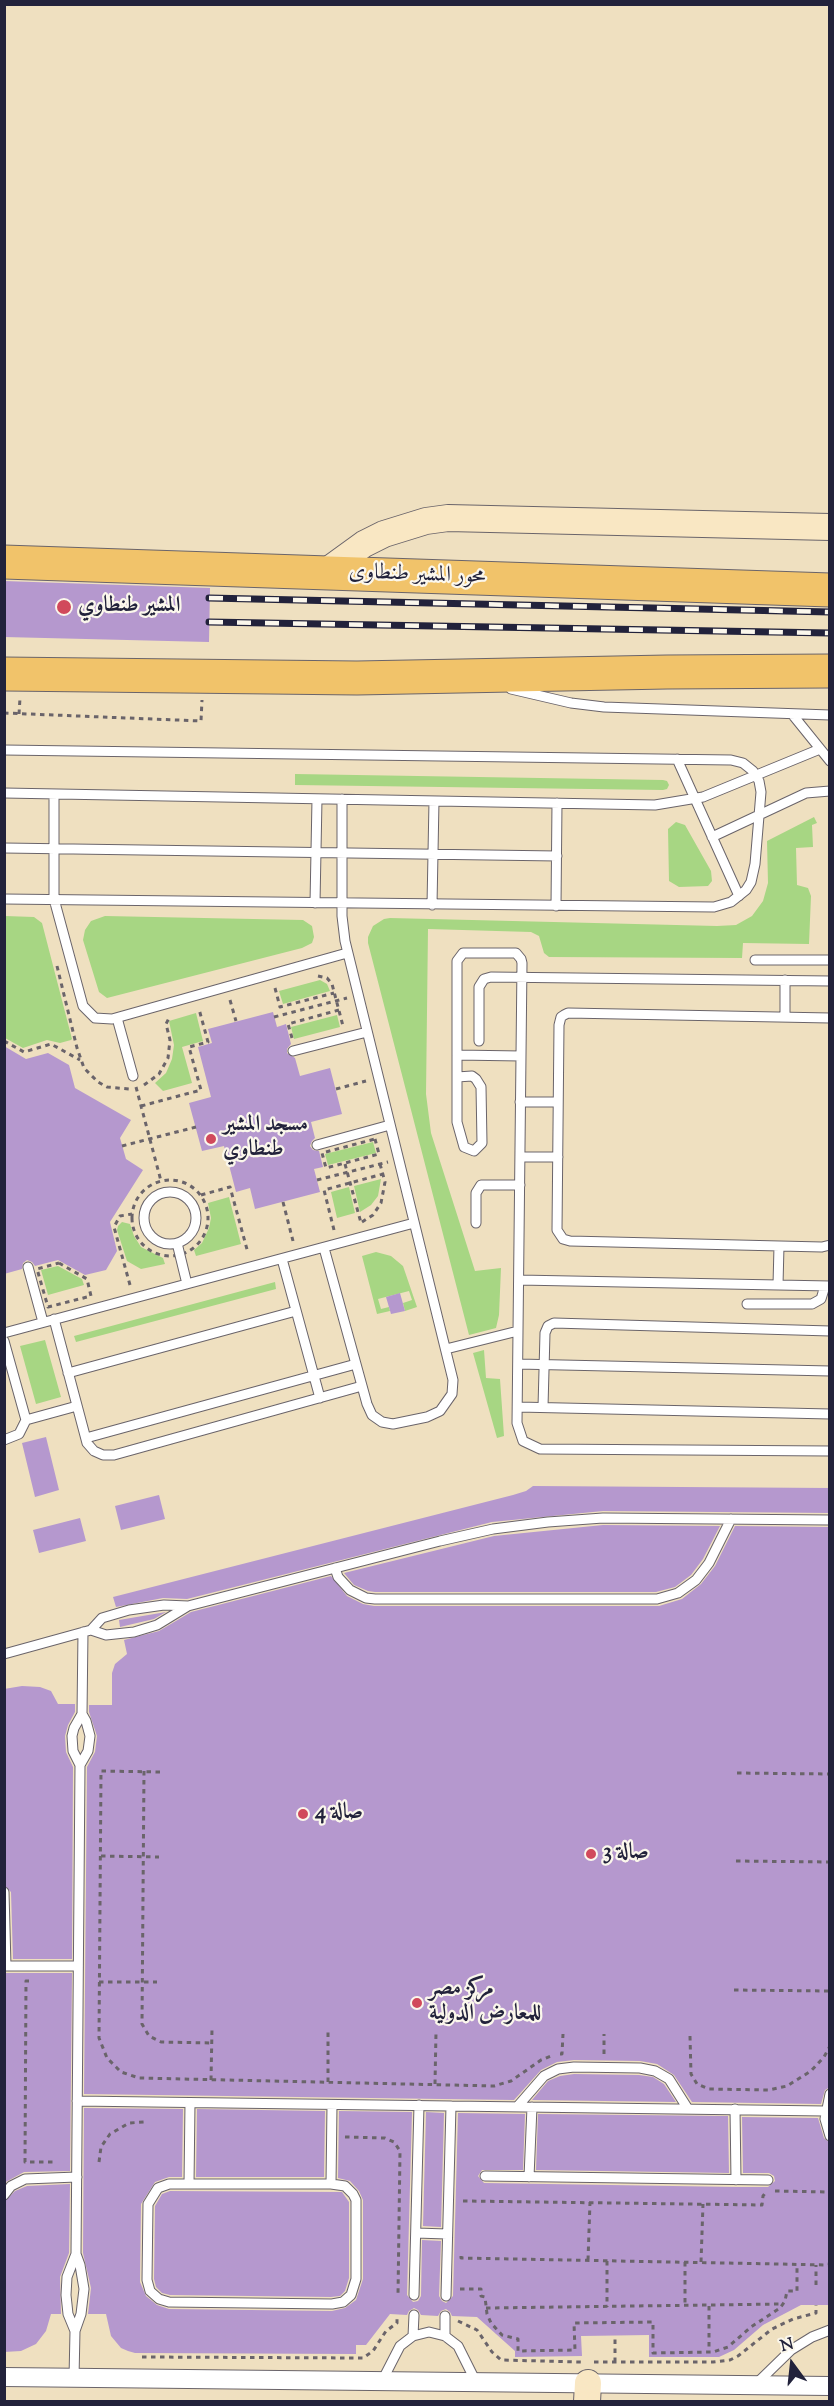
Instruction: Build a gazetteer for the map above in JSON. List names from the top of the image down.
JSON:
{
  "streets": {
    "highway": ["محور المشير طنطاوى"]
  },
  "places": [
    "المشير طنطاوي",
    "مسجد المشير طنطاوي",
    "صالة 4",
    "صالة 3",
    "مركز مصر للمعارض الدولية"
  ],
  "north": "top"
}
